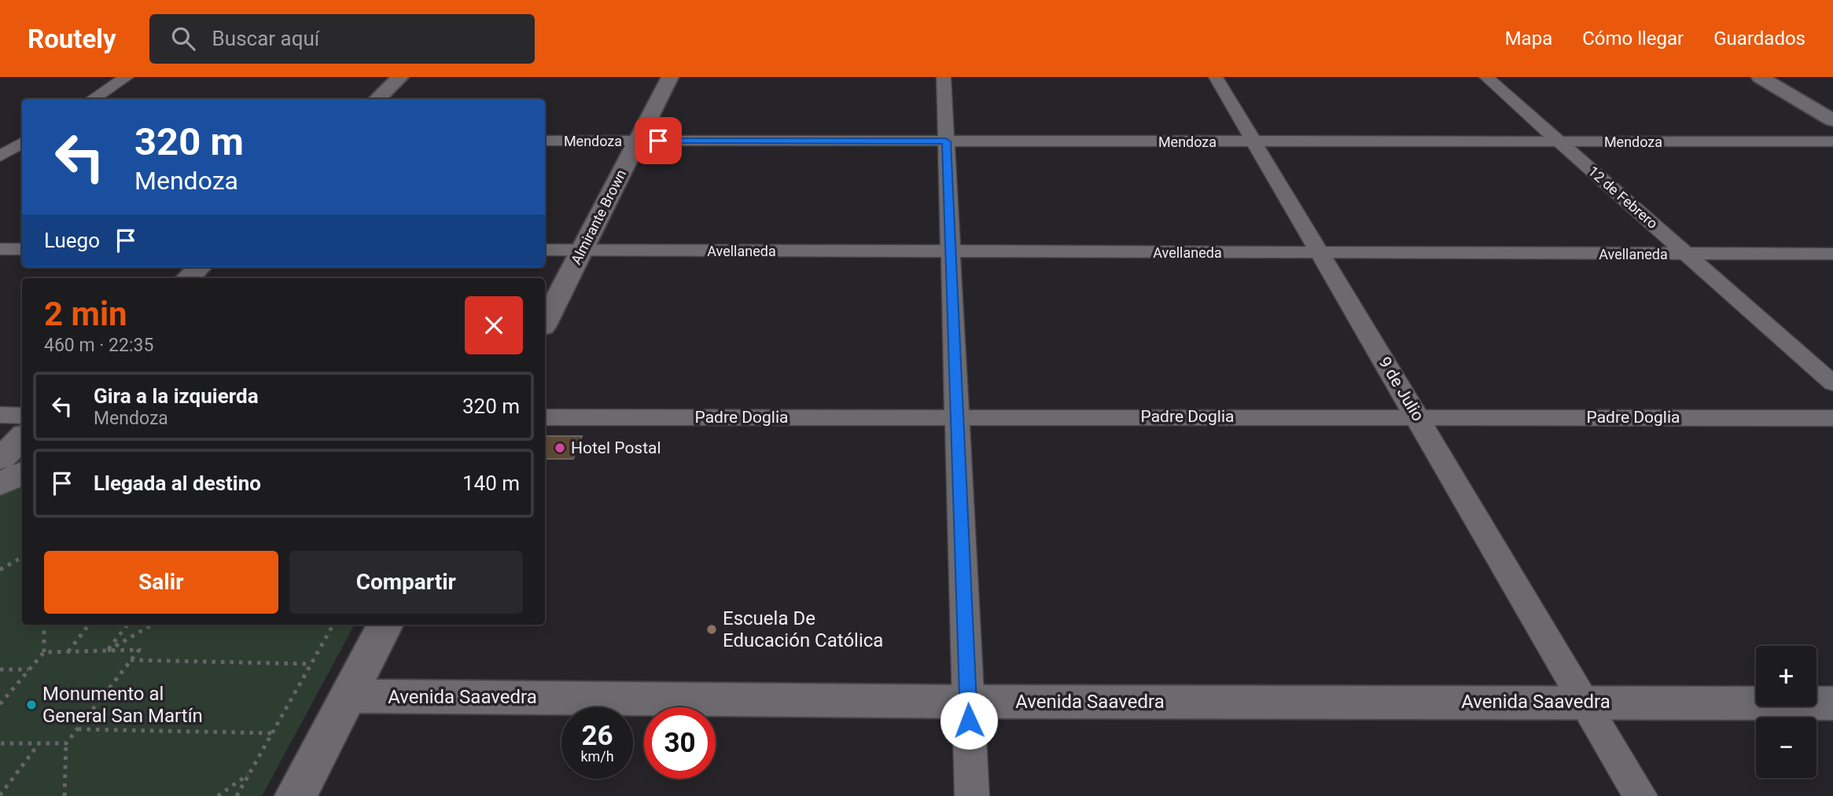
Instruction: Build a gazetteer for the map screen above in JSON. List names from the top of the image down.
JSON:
{
  "streets": {
    "street": [
      "Mendoza",
      "12 de Febrero",
      "Almirante Brown",
      "Avellaneda",
      "9 de Julio",
      "Padre Doglia",
      "Avenida Saavedra"
    ]
  },
  "crossings": [
    ["Mendoza", "12 de Febrero"],
    ["Mendoza", "Almirante Brown"],
    ["Mendoza", "9 de Julio"],
    ["12 de Febrero", "Avellaneda"],
    ["Almirante Brown", "Avellaneda"],
    ["Avellaneda", "9 de Julio"],
    ["9 de Julio", "Padre Doglia"],
    ["9 de Julio", "Avenida Saavedra"]
  ],
  "places": ["Hotel Postal", "Escuela De Educación Católica", "Monumento al General San Martín"],
  "page": {
    "header": "Routely",
    "search": "Buscar aquí",
    "nav": ["Mapa", "Cómo llegar", "Guardados"],
    "turn": ["320 m", "Mendoza"],
    "then": "Luego",
    "heading": ["2 min", "460 m · 22:35"],
    "list": [
      {
        "name": "Gira a la izquierda",
        "note": "Mendoza",
        "value": "320 m"
      },
      {
        "name": "Llegada al destino",
        "value": "140 m"
      }
    ],
    "buttons": ["Salir", "Compartir"],
    "map_buttons": ["+", "−"],
    "speed": "26 km/h",
    "limit": "30"
  }
}
